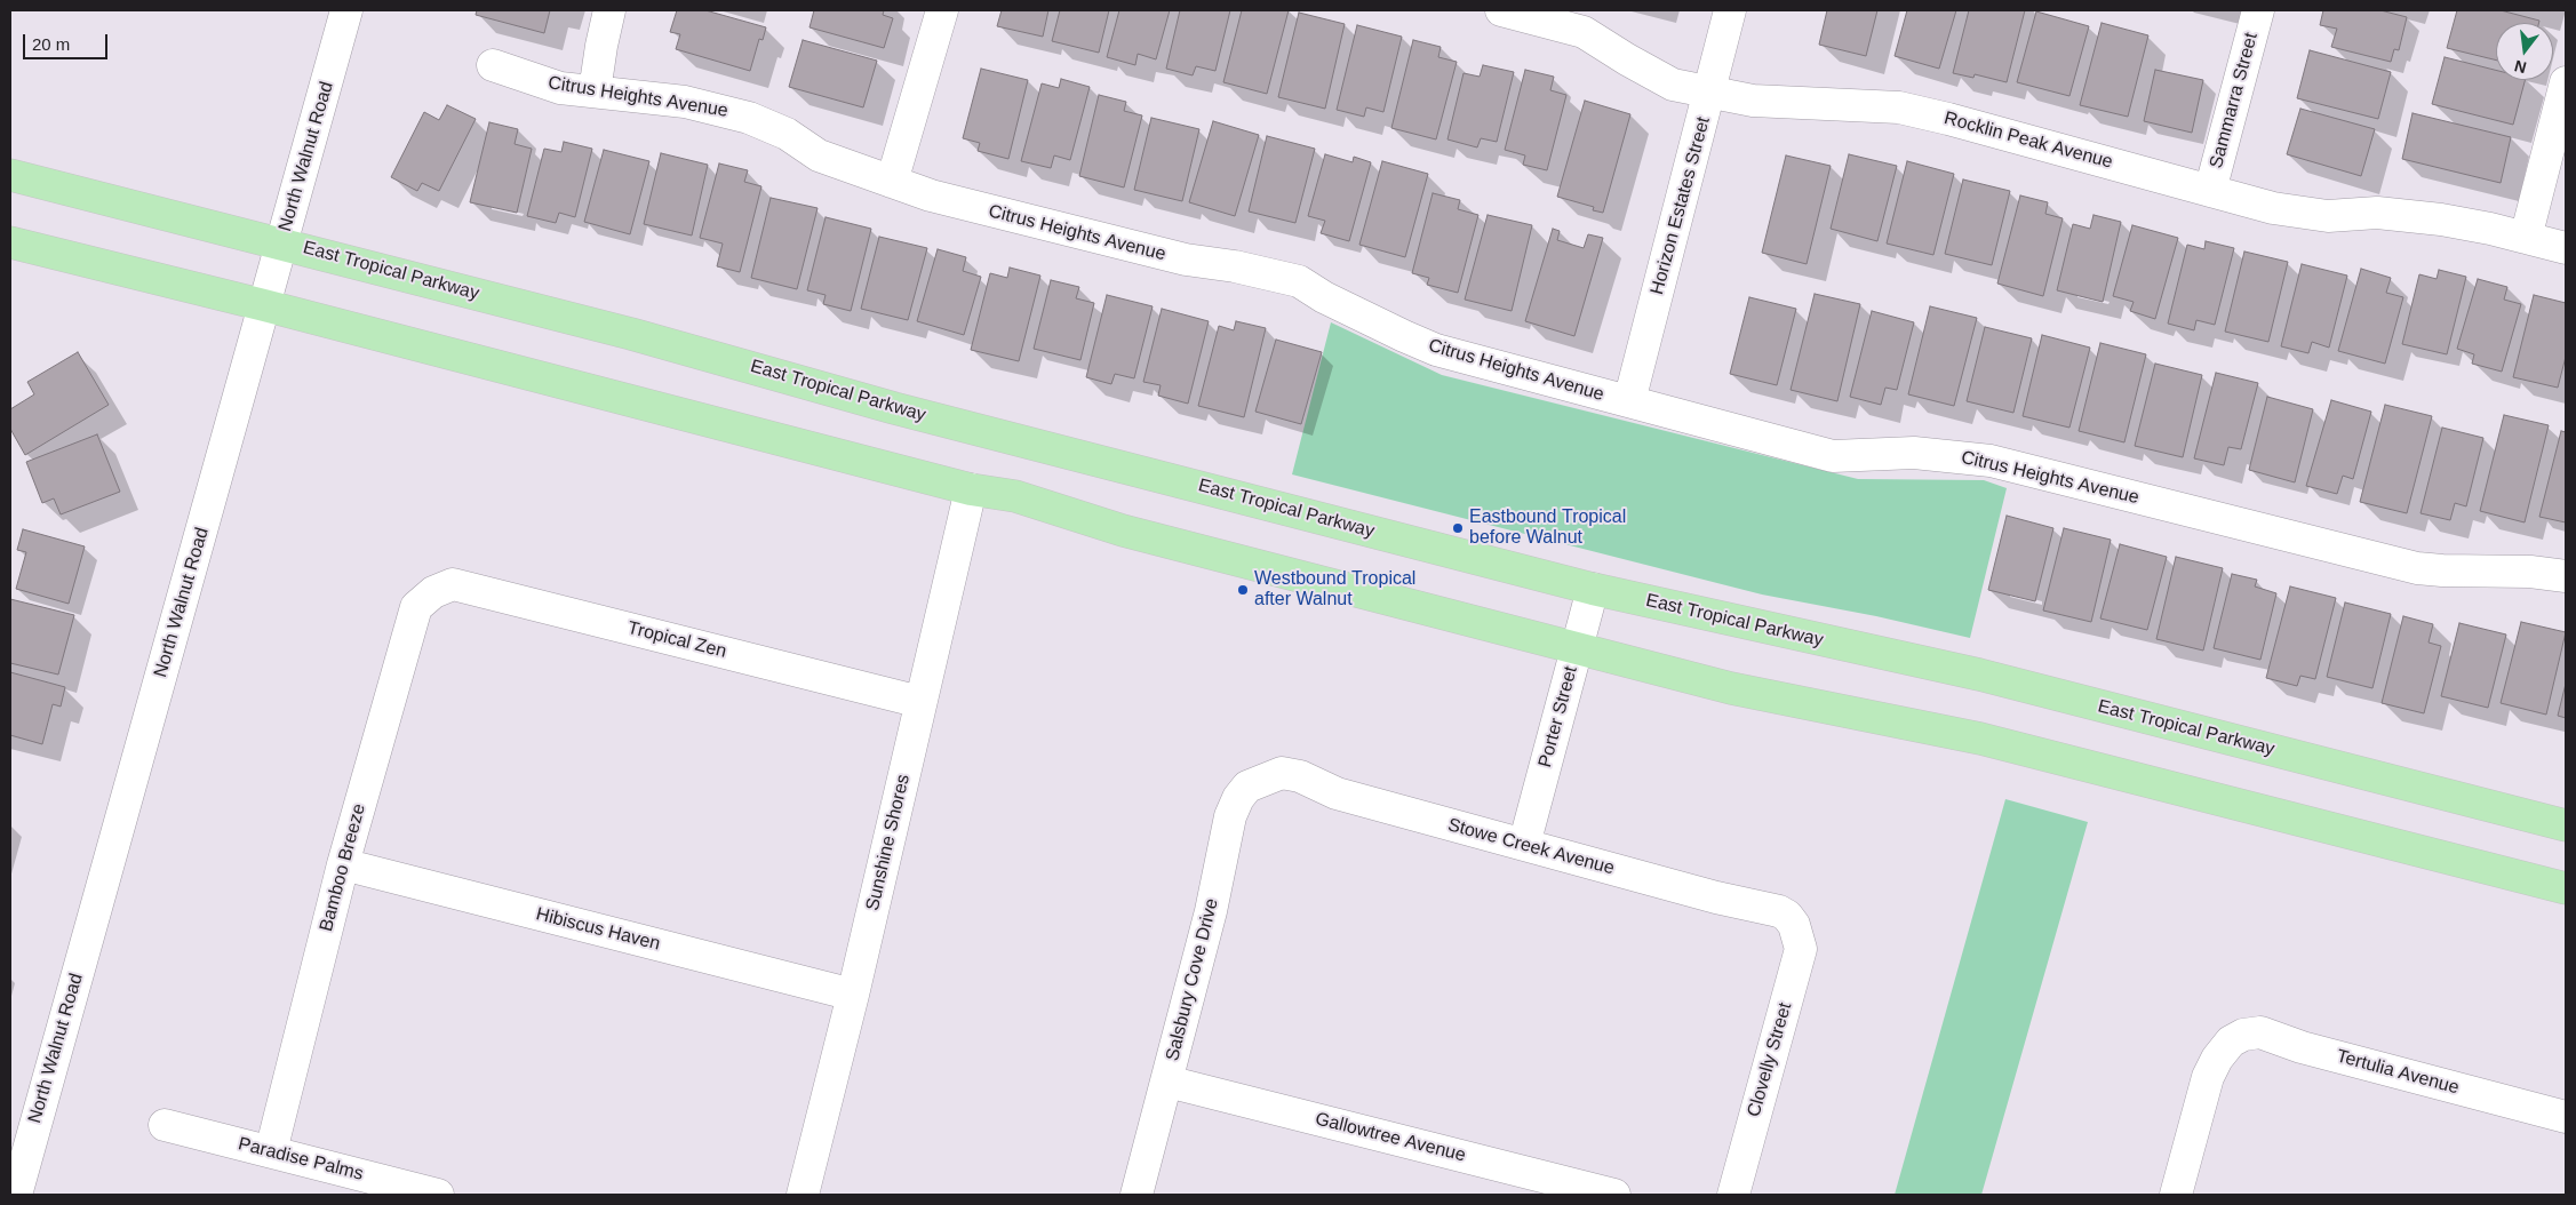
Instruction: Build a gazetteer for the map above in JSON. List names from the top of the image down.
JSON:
{
  "streets": {
    "main road": ["East Tropical Parkway"],
    "street": [
      "Citrus Heights Avenue",
      "Sammarra Street",
      "Rocklin Peak Avenue",
      "North Walnut Road",
      "Horizon Estates Street",
      "Tropical Zen",
      "Porter Street",
      "Sunshine Shores",
      "Stowe Creek Avenue",
      "Bamboo Breeze",
      "Hibiscus Haven",
      "Salsbury Cove Drive",
      "Clovelly Street",
      "Tertulia Avenue",
      "Gallowtree Avenue",
      "Paradise Palms"
    ]
  },
  "crossings": [
    ["Citrus Heights Avenue", "Horizon Estates Street"],
    ["Sammarra Street", "Rocklin Peak Avenue"],
    ["Rocklin Peak Avenue", "Horizon Estates Street"],
    ["North Walnut Road", "East Tropical Parkway"],
    ["East Tropical Parkway", "Porter Street"],
    ["Tropical Zen", "Sunshine Shores"],
    ["Tropical Zen", "Bamboo Breeze"],
    ["Porter Street", "Stowe Creek Avenue"],
    ["Sunshine Shores", "Hibiscus Haven"],
    ["Stowe Creek Avenue", "Salsbury Cove Drive"],
    ["Stowe Creek Avenue", "Clovelly Street"],
    ["Bamboo Breeze", "Hibiscus Haven"],
    ["Bamboo Breeze", "Paradise Palms"],
    ["Salsbury Cove Drive", "Gallowtree Avenue"]
  ],
  "places": ["Eastbound Tropical before Walnut", "Westbound Tropical after Walnut"],
  "scale_bar": "20 m",
  "north": "bottom"
}
